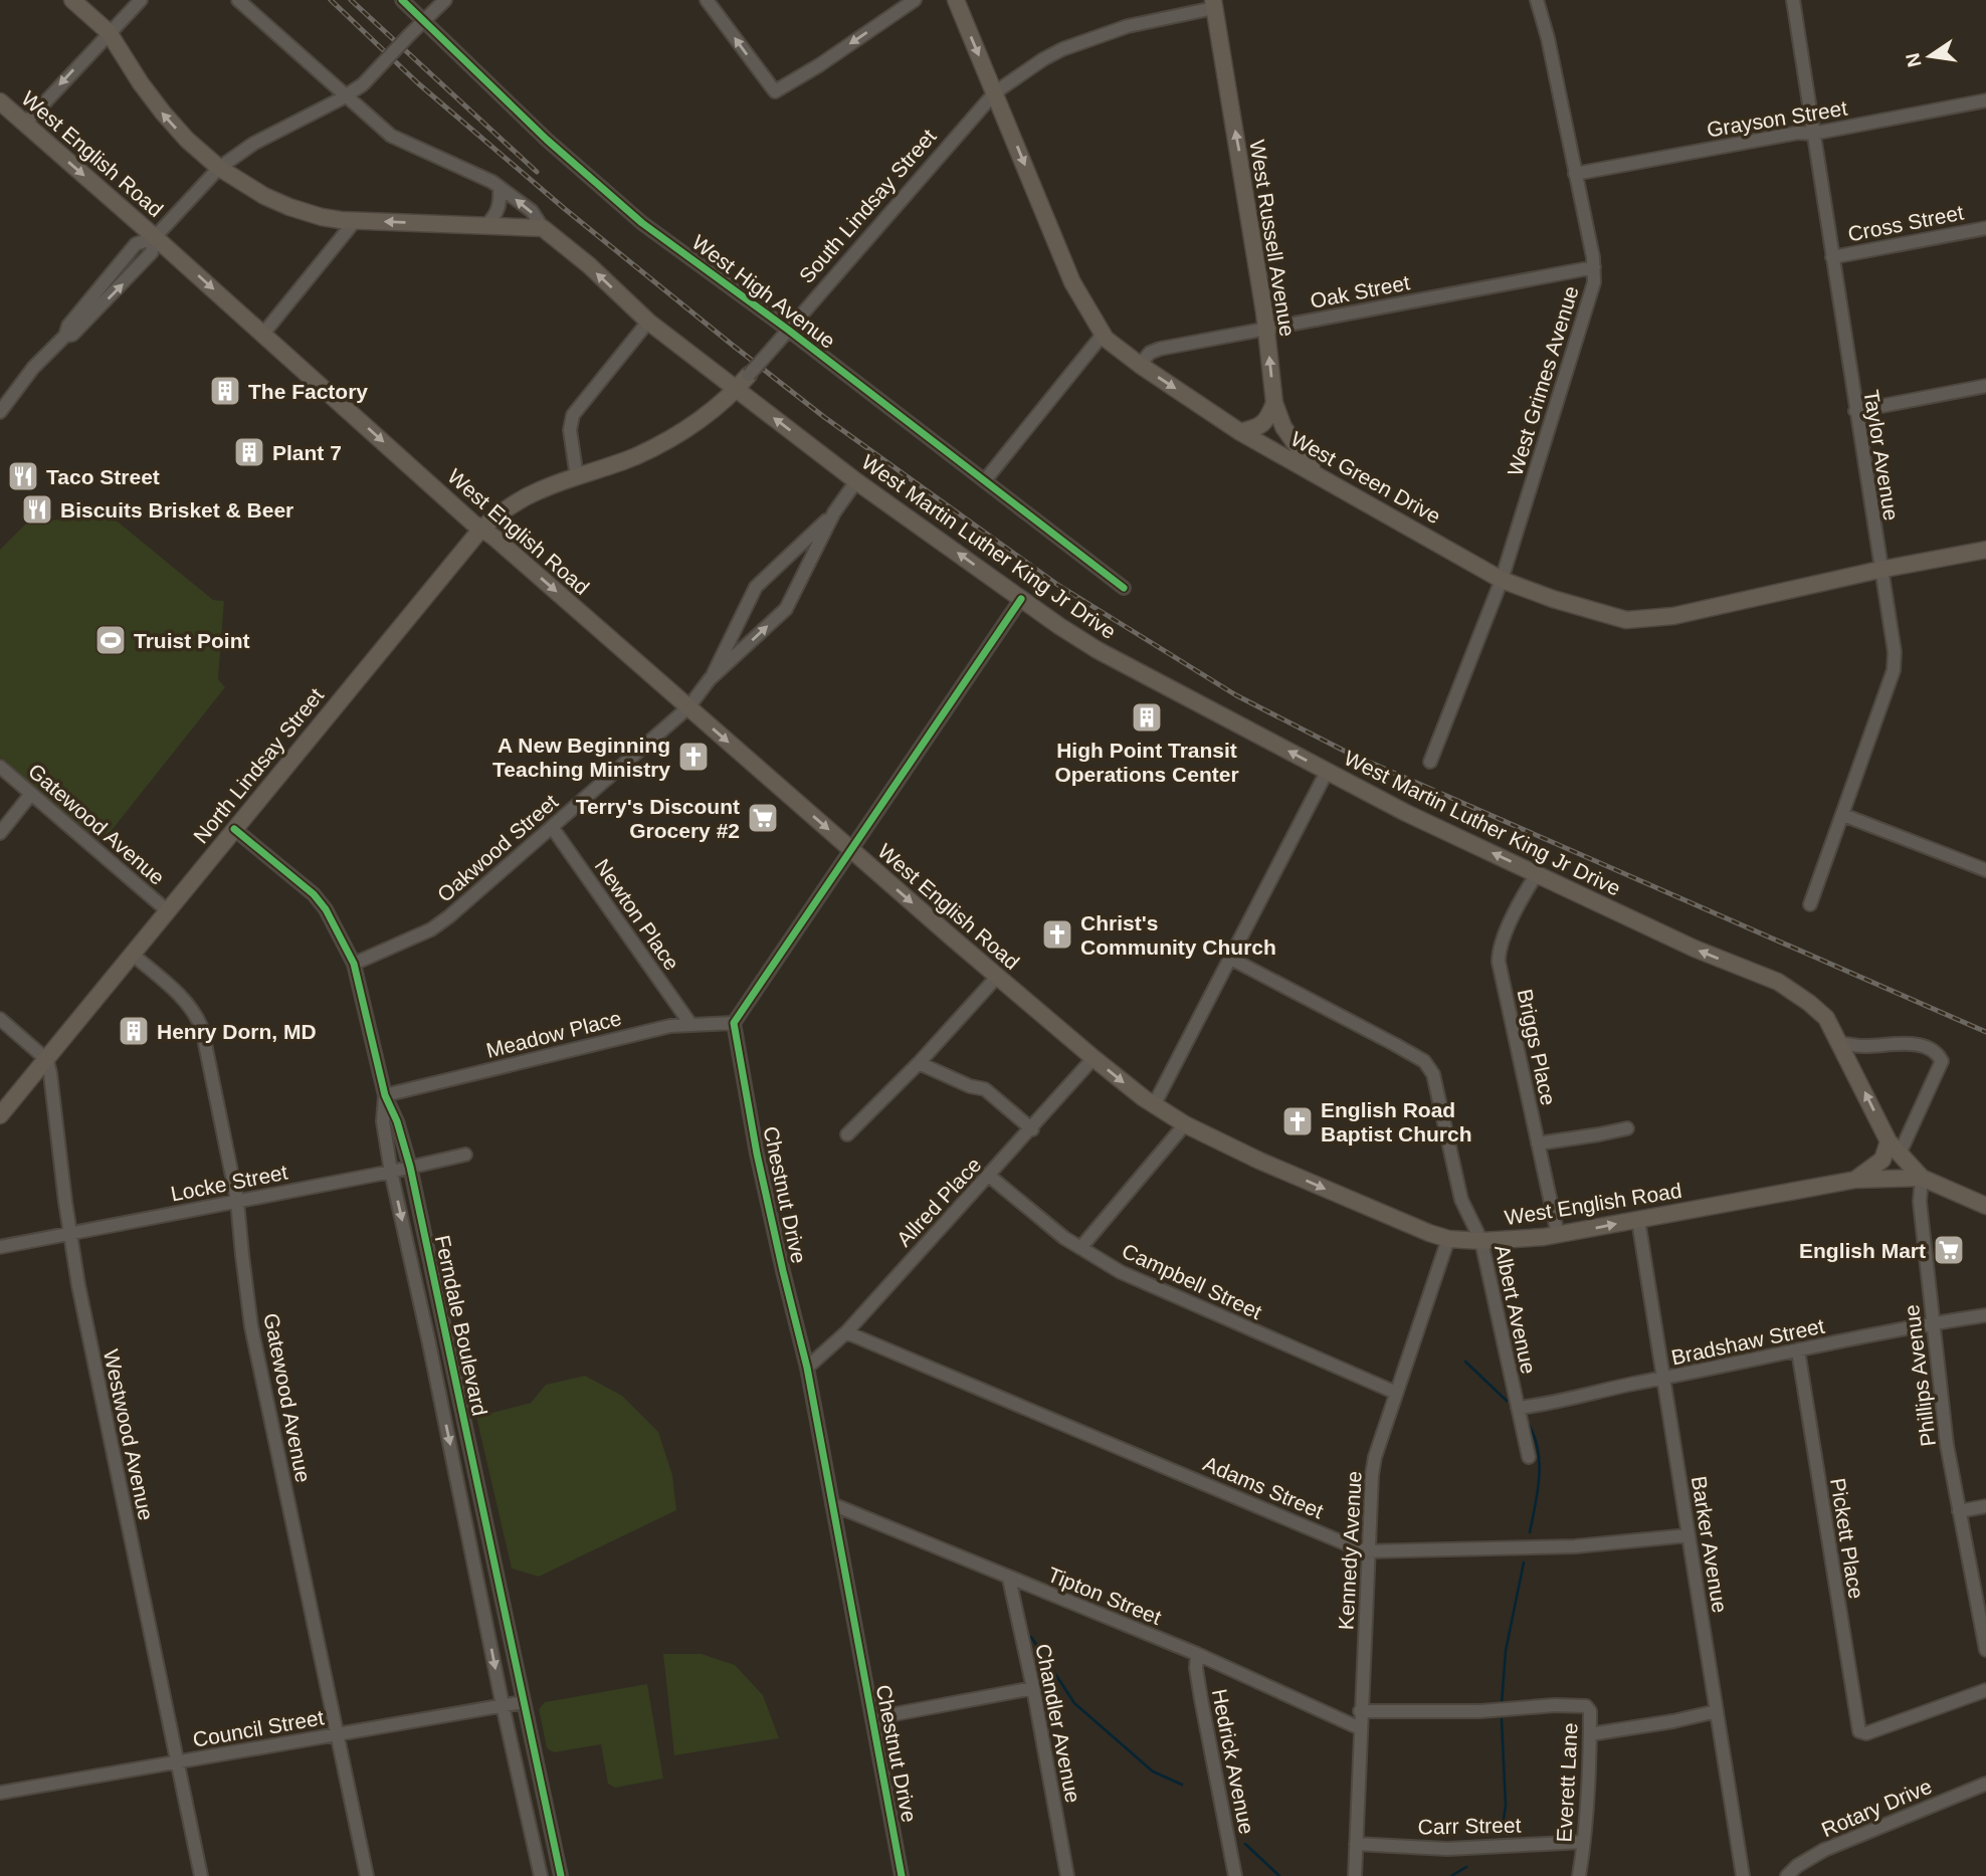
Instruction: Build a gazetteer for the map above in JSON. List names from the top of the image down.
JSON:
{
  "streets": {
    "main road": [
      "West English Road",
      "South Lindsay Street",
      "West Russell Avenue",
      "West Green Drive",
      "West Martin Luther King Jr Drive",
      "North Lindsay Street"
    ],
    "street": [
      "Grayson Street",
      "Cross Street",
      "West High Avenue",
      "Oak Street",
      "West Grimes Avenue",
      "Taylor Avenue",
      "Gatewood Avenue",
      "Oakwood Street",
      "Newton Place",
      "Meadow Place",
      "Briggs Place",
      "Locke Street",
      "Chestnut Drive",
      "Allred Place",
      "Campbell Street",
      "Albert Avenue",
      "Ferndale Boulevard",
      "Bradshaw Street",
      "Phillips Avenue",
      "Westwood Avenue",
      "Adams Street",
      "Pickett Place",
      "Barker Avenue",
      "Kennedy Avenue",
      "Tipton Street",
      "Chandler Avenue",
      "Council Street",
      "Hedrick Avenue",
      "Everett Lane",
      "Rotary Drive",
      "Carr Street"
    ]
  },
  "crossings": [
    ["Grayson Street", "West Grimes Avenue"],
    ["Grayson Street", "Taylor Avenue"],
    ["West English Road", "West Martin Luther King Jr Drive"],
    ["West English Road", "North Lindsay Street"],
    ["West English Road", "Oakwood Street"],
    ["West English Road", "Briggs Place"],
    ["West English Road", "Allred Place"],
    ["West English Road", "Albert Avenue"],
    ["West English Road", "Phillips Avenue"],
    ["West English Road", "Barker Avenue"],
    ["West English Road", "Kennedy Avenue"],
    ["South Lindsay Street", "West Russell Avenue"],
    ["South Lindsay Street", "West High Avenue"],
    ["South Lindsay Street", "West Green Drive"],
    ["South Lindsay Street", "West Martin Luther King Jr Drive"],
    ["South Lindsay Street", "North Lindsay Street"],
    ["Cross Street", "Taylor Avenue"],
    ["West Russell Avenue", "Oak Street"],
    ["West Russell Avenue", "West Green Drive"],
    ["Oak Street", "West Grimes Avenue"],
    ["Oak Street", "West Green Drive"],
    ["West Grimes Avenue", "West Green Drive"],
    ["Taylor Avenue", "West Green Drive"],
    ["West Martin Luther King Jr Drive", "Oakwood Street"],
    ["West Martin Luther King Jr Drive", "Briggs Place"],
    ["West Martin Luther King Jr Drive", "Phillips Avenue"],
    ["North Lindsay Street", "Gatewood Avenue"],
    ["North Lindsay Street", "Ferndale Boulevard"],
    ["North Lindsay Street", "Westwood Avenue"],
    ["Gatewood Avenue", "Locke Street"],
    ["Gatewood Avenue", "Council Street"],
    ["Oakwood Street", "Newton Place"],
    ["Oakwood Street", "Ferndale Boulevard"],
    ["Newton Place", "Meadow Place"],
    ["Meadow Place", "Chestnut Drive"],
    ["Meadow Place", "Ferndale Boulevard"],
    ["Locke Street", "Ferndale Boulevard"],
    ["Locke Street", "Westwood Avenue"],
    ["Chestnut Drive", "Allred Place"],
    ["Chestnut Drive", "Tipton Street"],
    ["Allred Place", "Campbell Street"],
    ["Allred Place", "Adams Street"],
    ["Campbell Street", "Kennedy Avenue"],
    ["Albert Avenue", "Bradshaw Street"],
    ["Ferndale Boulevard", "Council Street"],
    ["Bradshaw Street", "Phillips Avenue"],
    ["Bradshaw Street", "Pickett Place"],
    ["Bradshaw Street", "Barker Avenue"],
    ["Westwood Avenue", "Council Street"],
    ["Adams Street", "Barker Avenue"],
    ["Adams Street", "Kennedy Avenue"],
    ["Kennedy Avenue", "Tipton Street"],
    ["Kennedy Avenue", "Everett Lane"],
    ["Kennedy Avenue", "Carr Street"],
    ["Tipton Street", "Chandler Avenue"],
    ["Tipton Street", "Hedrick Avenue"],
    ["Everett Lane", "Carr Street"]
  ],
  "one_way": [
    "West English Road",
    "West Russell Avenue",
    "West Green Drive",
    "West Martin Luther King Jr Drive"
  ],
  "places": {
    "building": [
      "The Factory",
      "Plant 7",
      "High Point Transit Operations Center",
      "Henry Dorn, MD"
    ],
    "restaurant": ["Taco Street", "Biscuits Brisket & Beer"],
    "sports": ["Truist Point"],
    "church": ["A New Beginning Teaching Ministry", "Christ's Community Church", "English Road Baptist Church"],
    "supermarket": ["Terry's Discount Grocery #2", "English Mart"]
  },
  "north": "left"
}
